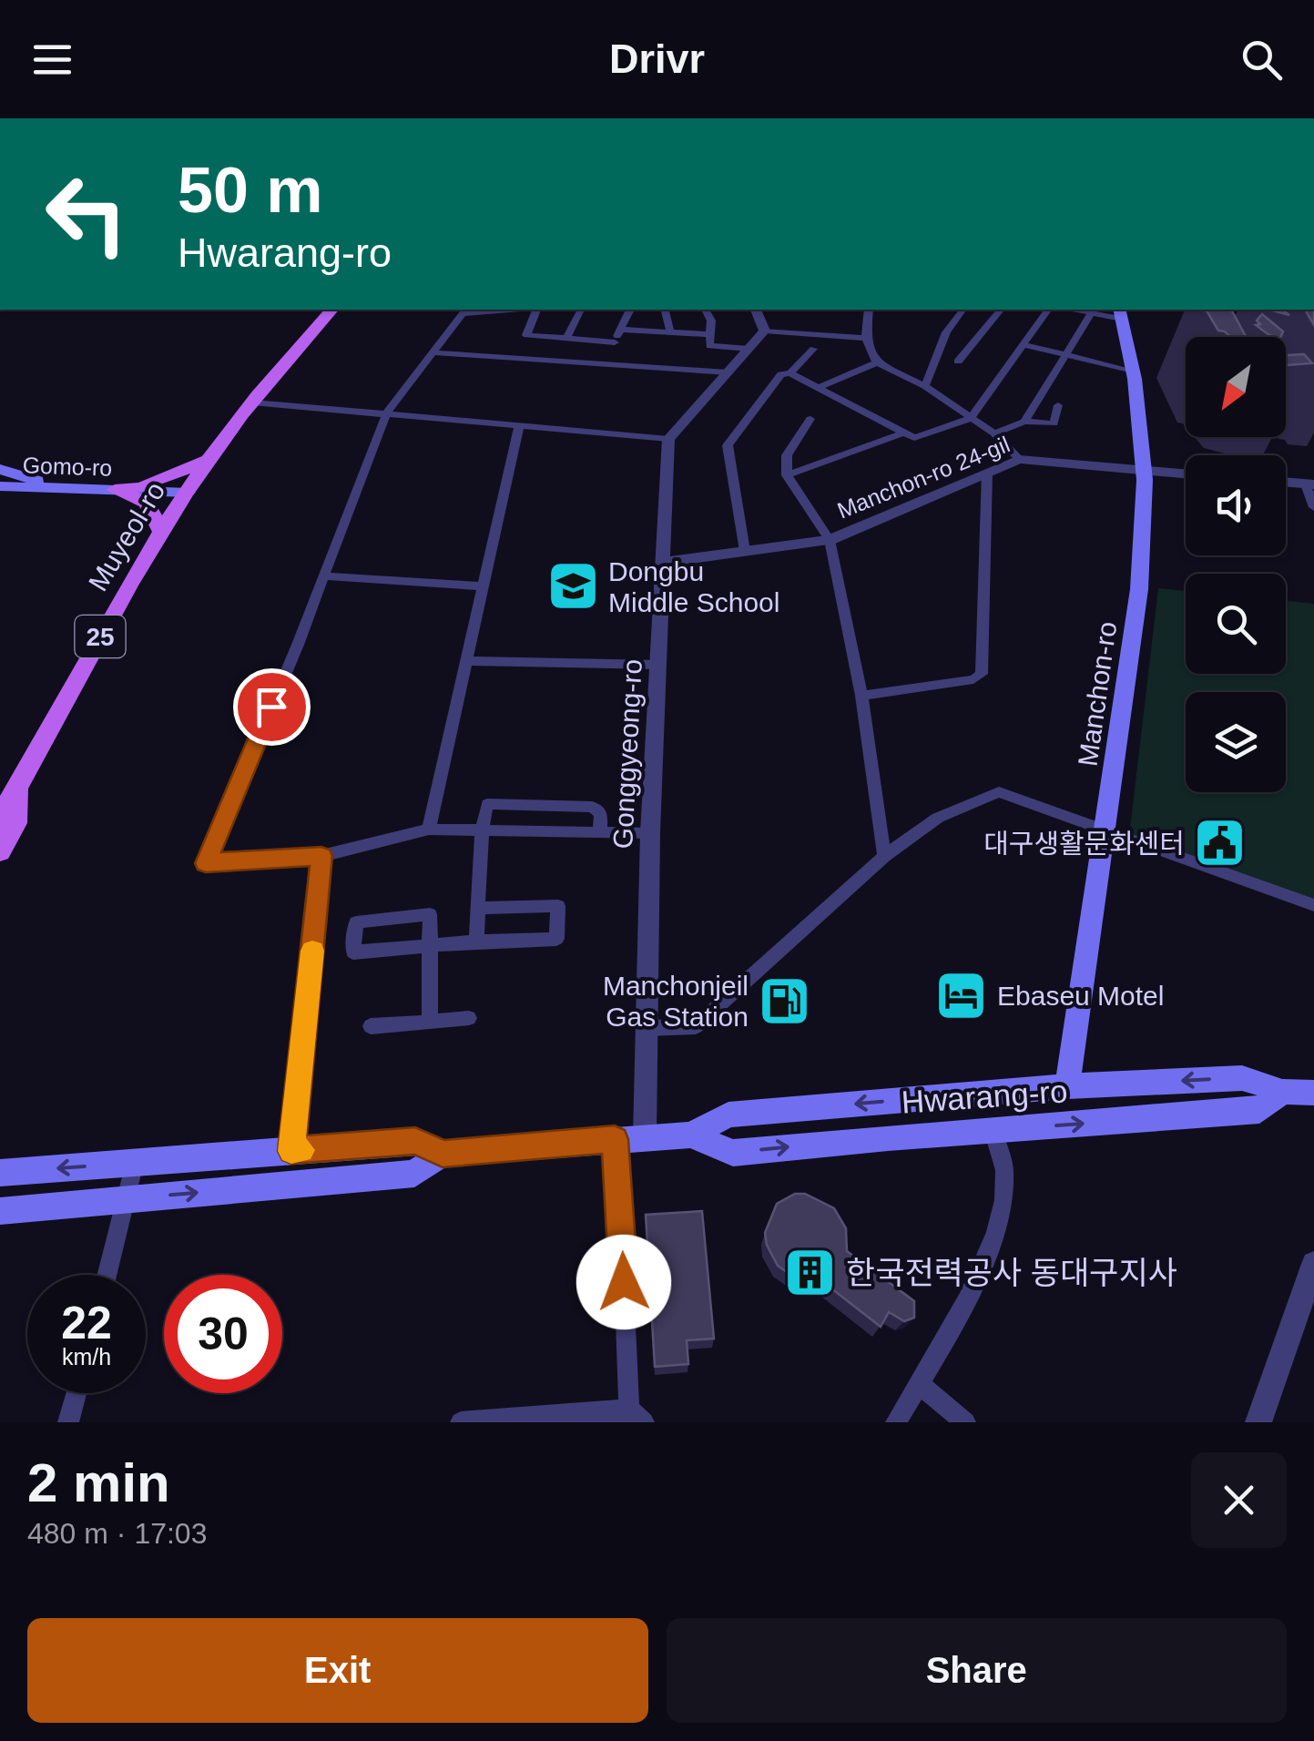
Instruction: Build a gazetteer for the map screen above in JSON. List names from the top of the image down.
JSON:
{
  "streets": {
    "main road": [
      "Gomo-ro",
      "Muyeol-ro",
      "25",
      "Manchon-ro",
      "Hwarang-ro"
    ],
    "street": ["Manchon-ro 24-gil", "Gonggyeong-ro"]
  },
  "crossings": [
    ["Gomo-ro", "Muyeol-ro"],
    ["Manchon-ro 24-gil", "Manchon-ro"],
    ["Manchon-ro 24-gil", "Gonggyeong-ro"],
    ["Manchon-ro", "Hwarang-ro"],
    ["Gonggyeong-ro", "Hwarang-ro"]
  ],
  "places": {
    "school or university": ["Dongbu Middle School"],
    "public building": ["대구생활문화센터"],
    "hotel": ["Ebaseu Motel"],
    "fuel station": ["Manchonjeil Gas Station"],
    "building": ["한국전력공사 동대구지사"]
  },
  "north": "bottom left",
  "page": {
    "header": "Drivr",
    "turn": ["50 m", "Hwarang-ro"],
    "speed": "22 km/h",
    "limit": "30",
    "heading": ["2 min", "480 m · 17:03"],
    "buttons": ["Exit", "Share"]
  }
}
